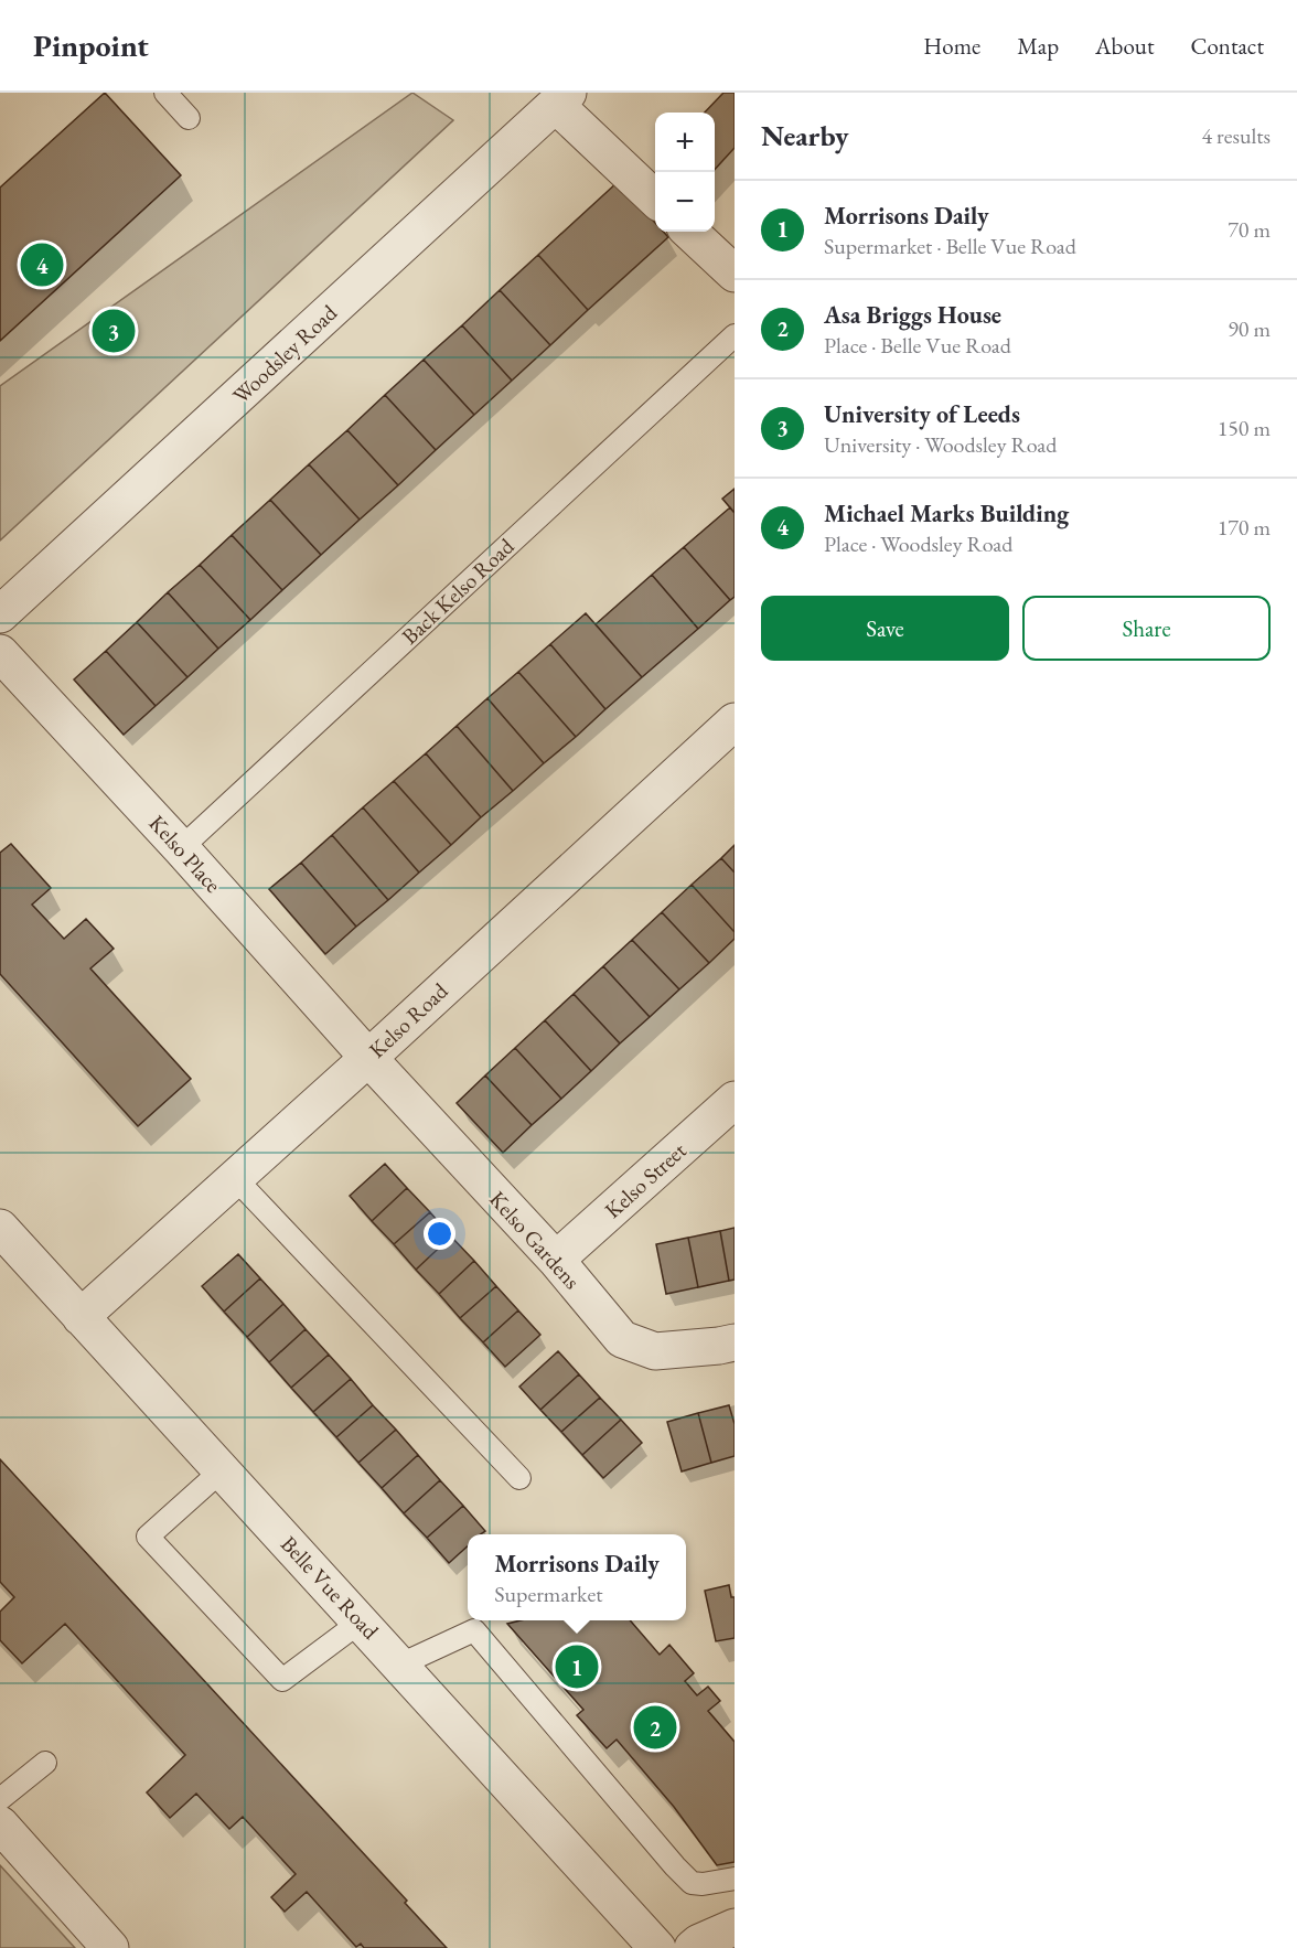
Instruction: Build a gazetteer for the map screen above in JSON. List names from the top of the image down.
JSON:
{
  "streets": {
    "street": [
      "Woodsley Road",
      "Kelso Place",
      "Kelso Road",
      "Kelso Street",
      "Kelso Gardens",
      "Belle Vue Road"
    ],
    "lane": ["Back Kelso Road"]
  },
  "crossings": [
    ["Back Kelso Road", "Kelso Place"],
    ["Kelso Place", "Kelso Road"],
    ["Kelso Place", "Kelso Gardens"],
    ["Kelso Road", "Kelso Gardens"],
    ["Kelso Road", "Belle Vue Road"],
    ["Kelso Street", "Kelso Gardens"]
  ],
  "page": {
    "header": "Pinpoint",
    "nav": [
      "Home",
      "Map",
      "About",
      "Contact"
    ],
    "heading": ["Nearby", "4 results"],
    "map_buttons": ["+", "−"],
    "list": [
      {
        "mark": "1",
        "name": "Morrisons Daily",
        "note": "Supermarket · Belle Vue Road",
        "value": "70 m"
      },
      {
        "mark": "2",
        "name": "Asa Briggs House",
        "note": "Place · Belle Vue Road",
        "value": "90 m"
      },
      {
        "mark": "3",
        "name": "University of Leeds",
        "note": "University · Woodsley Road",
        "value": "150 m"
      },
      {
        "mark": "4",
        "name": "Michael Marks Building",
        "note": "Place · Woodsley Road",
        "value": "170 m"
      }
    ],
    "pins": [
      "4",
      "3",
      "1",
      "2"
    ],
    "buttons": ["Save", "Share"],
    "popup": ["Morrisons Daily", "Supermarket"]
  }
}
